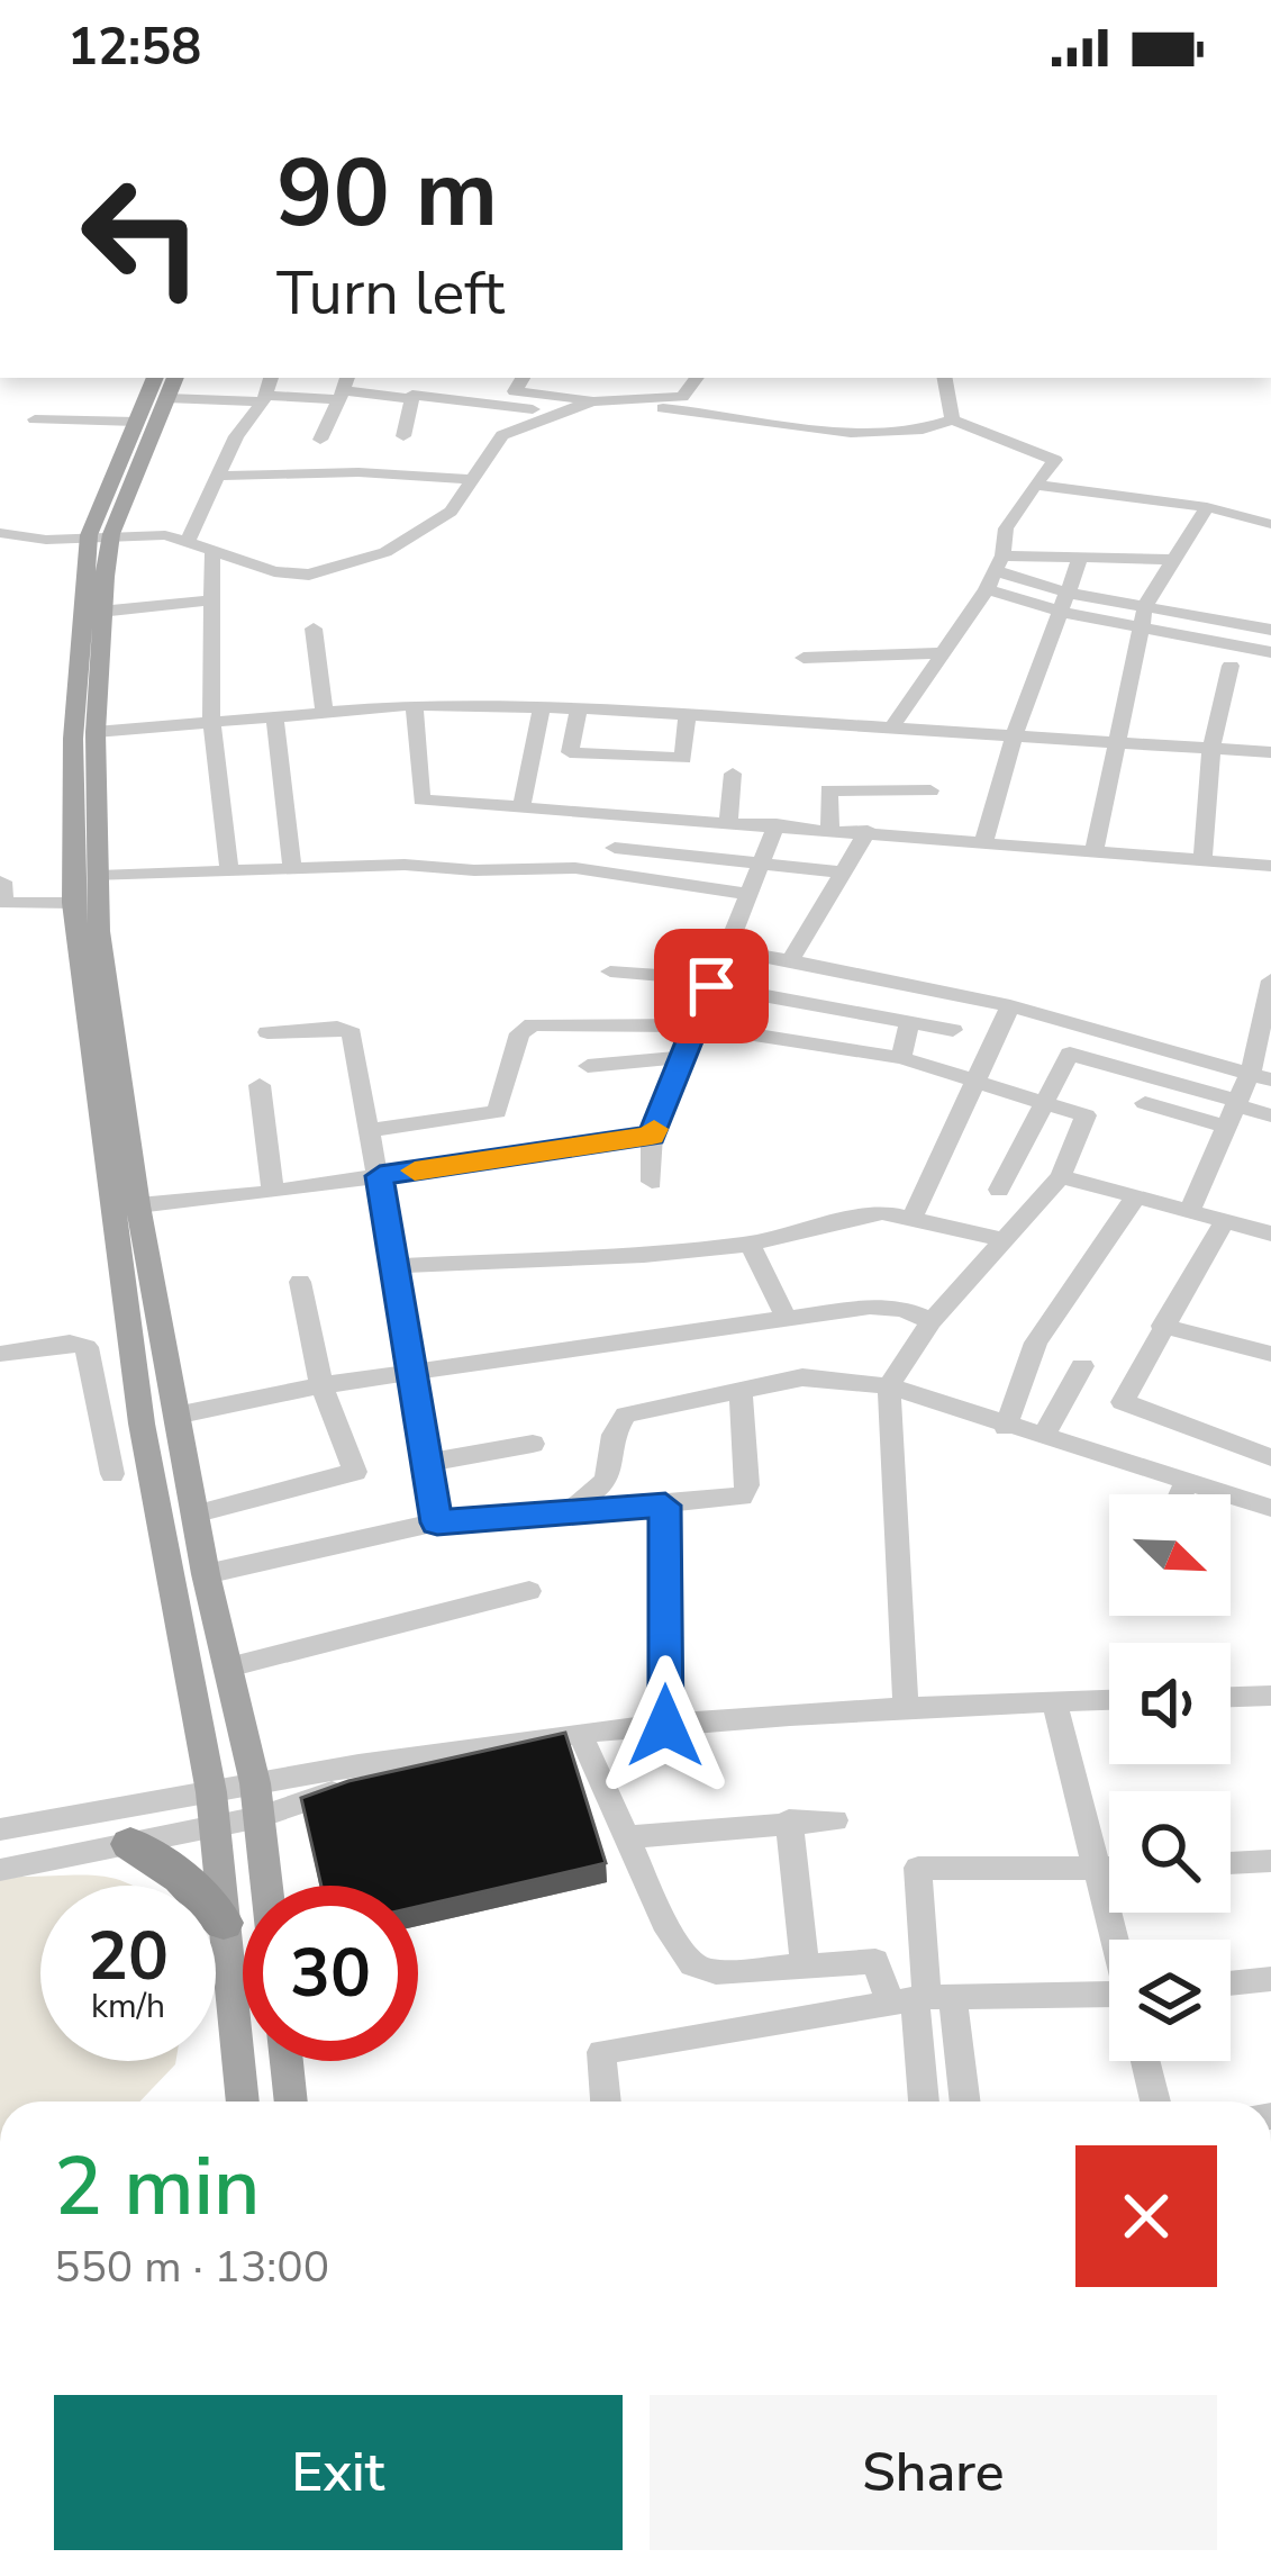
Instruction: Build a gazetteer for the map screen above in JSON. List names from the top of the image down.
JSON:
{
  "north": "bottom right",
  "page": {
    "status": "12:58",
    "turn": ["90 m", "Turn left"],
    "speed": "20 km/h",
    "limit": "30",
    "heading": ["2 min", "550 m · 13:00"],
    "buttons": ["Exit", "Share"]
  }
}
